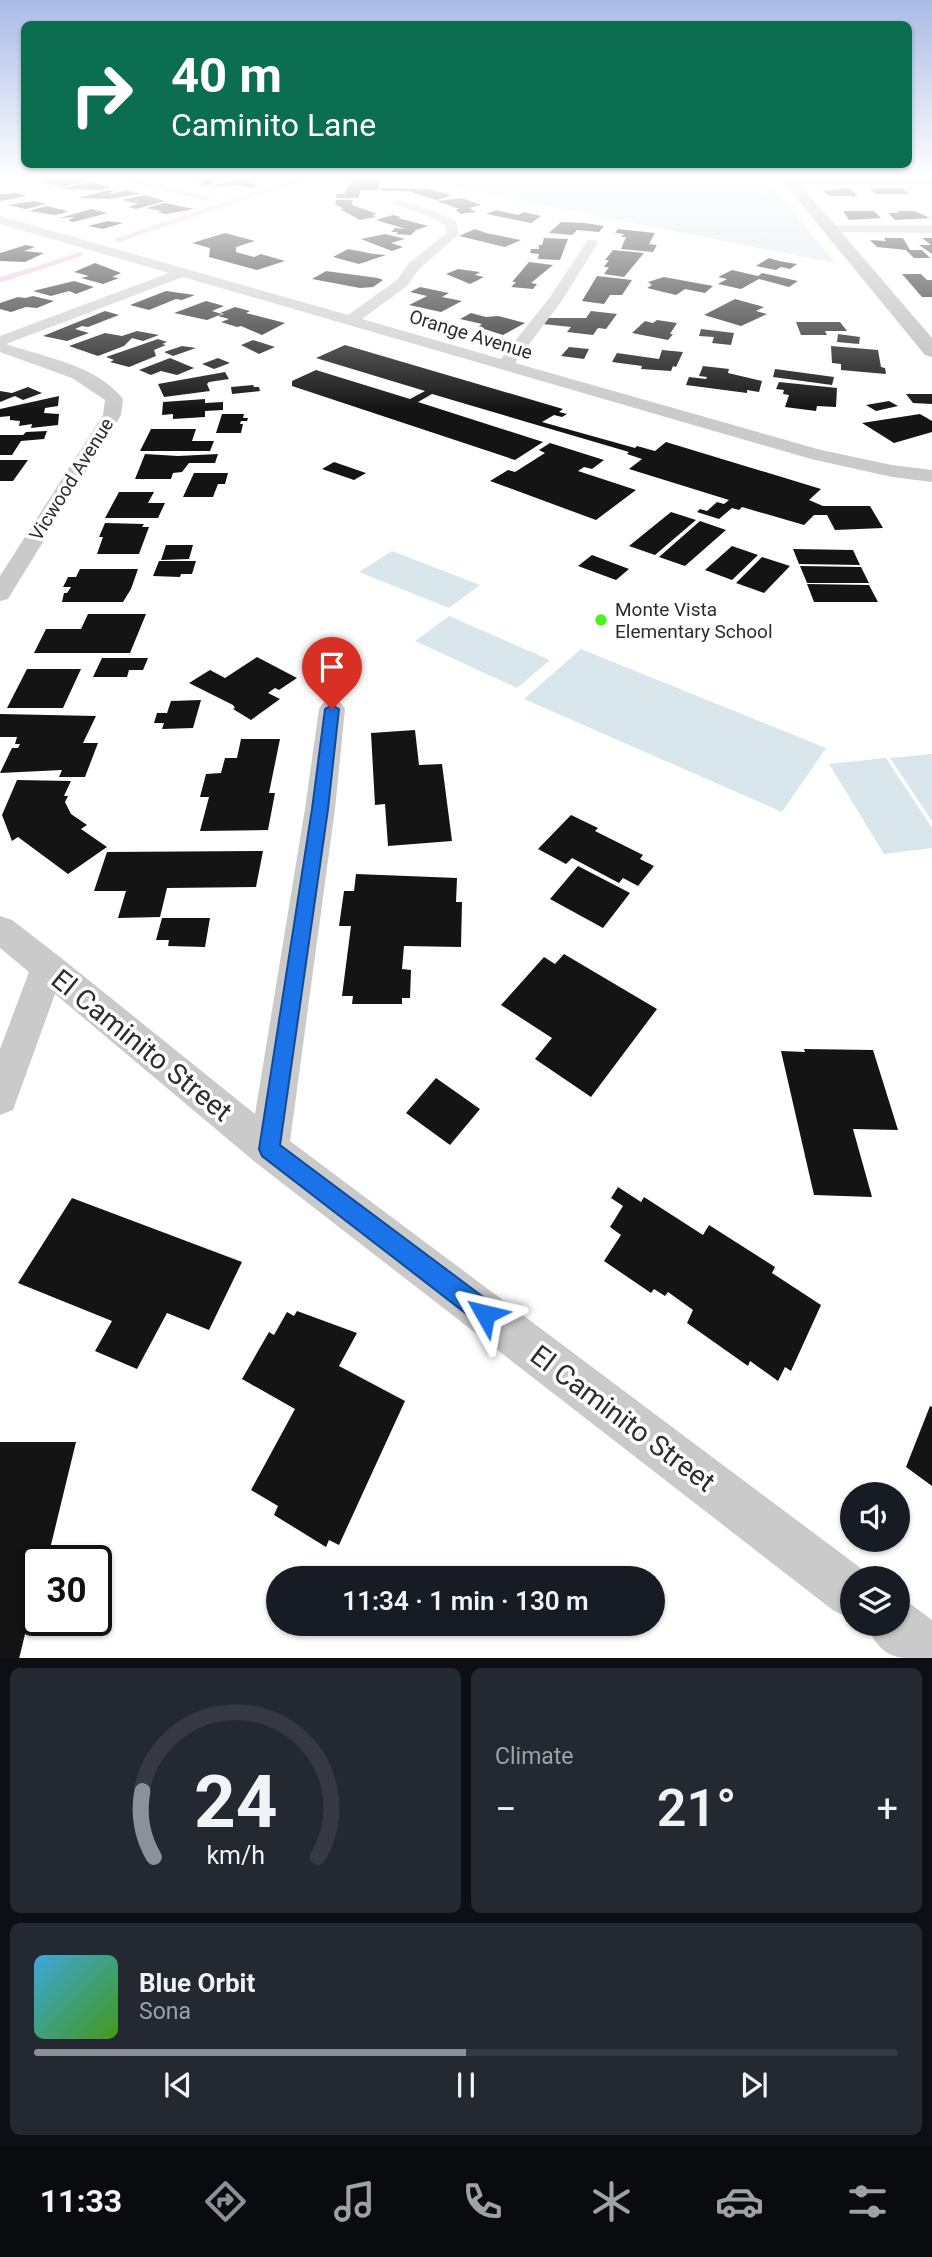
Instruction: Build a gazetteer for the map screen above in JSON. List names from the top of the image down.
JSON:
{
  "streets": {
    "street": ["Orange Avenue", "Vicwood Avenue", "El Caminito Street"]
  },
  "places": ["Monte Vista Elementary School"],
  "page": {
    "turn": ["40 m", "Caminito Lane"],
    "limit": "30",
    "trip": "11:34 · 1 min · 130 m",
    "tile": "Climate",
    "heat": ["−", "21°", "+"],
    "song": ["Blue Orbit", "Sona"],
    "tabs": "11:33",
    "gauge": ["24", "km/h"]
  }
}
